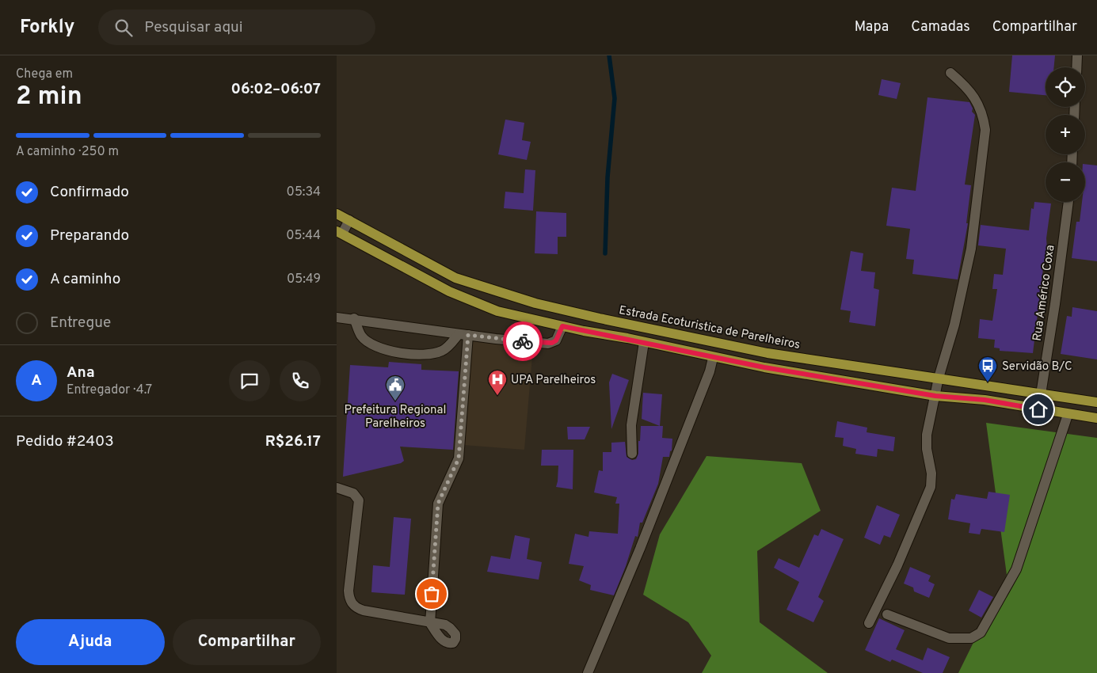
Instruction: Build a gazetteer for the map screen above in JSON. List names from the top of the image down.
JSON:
{
  "streets": {
    "main road": ["Estrada Ecoturistica de Parelheiros"],
    "street": ["Rua Américo Coxa"]
  },
  "crossings": [
    ["Rua Américo Coxa", "Estrada Ecoturistica de Parelheiros"]
  ],
  "places": {
    "bus stop": ["Servidão B/C"],
    "hospital": ["UPA Parelheiros"],
    "public building": ["Prefeitura Regional Parelheiros"]
  },
  "page": {
    "header": "Forkly",
    "search": "Pesquisar aqui",
    "nav": ["Mapa", "Camadas", "Compartilhar"],
    "heading": ["2 min", "Chega em", "06:02–06:07"],
    "panel": [
      "Ana",
      "Entregador · 4.7",
      "Pedido #2403",
      "R$26.17"
    ],
    "map_buttons": ["+", "−"],
    "bar": "A caminho · 250 m",
    "list": [
      ["Confirmado", "05:34"],
      ["Preparando", "05:44"],
      ["A caminho", "05:49"],
      "Entregue"
    ],
    "round": "A",
    "buttons": ["Ajuda", "Compartilhar"]
  }
}
